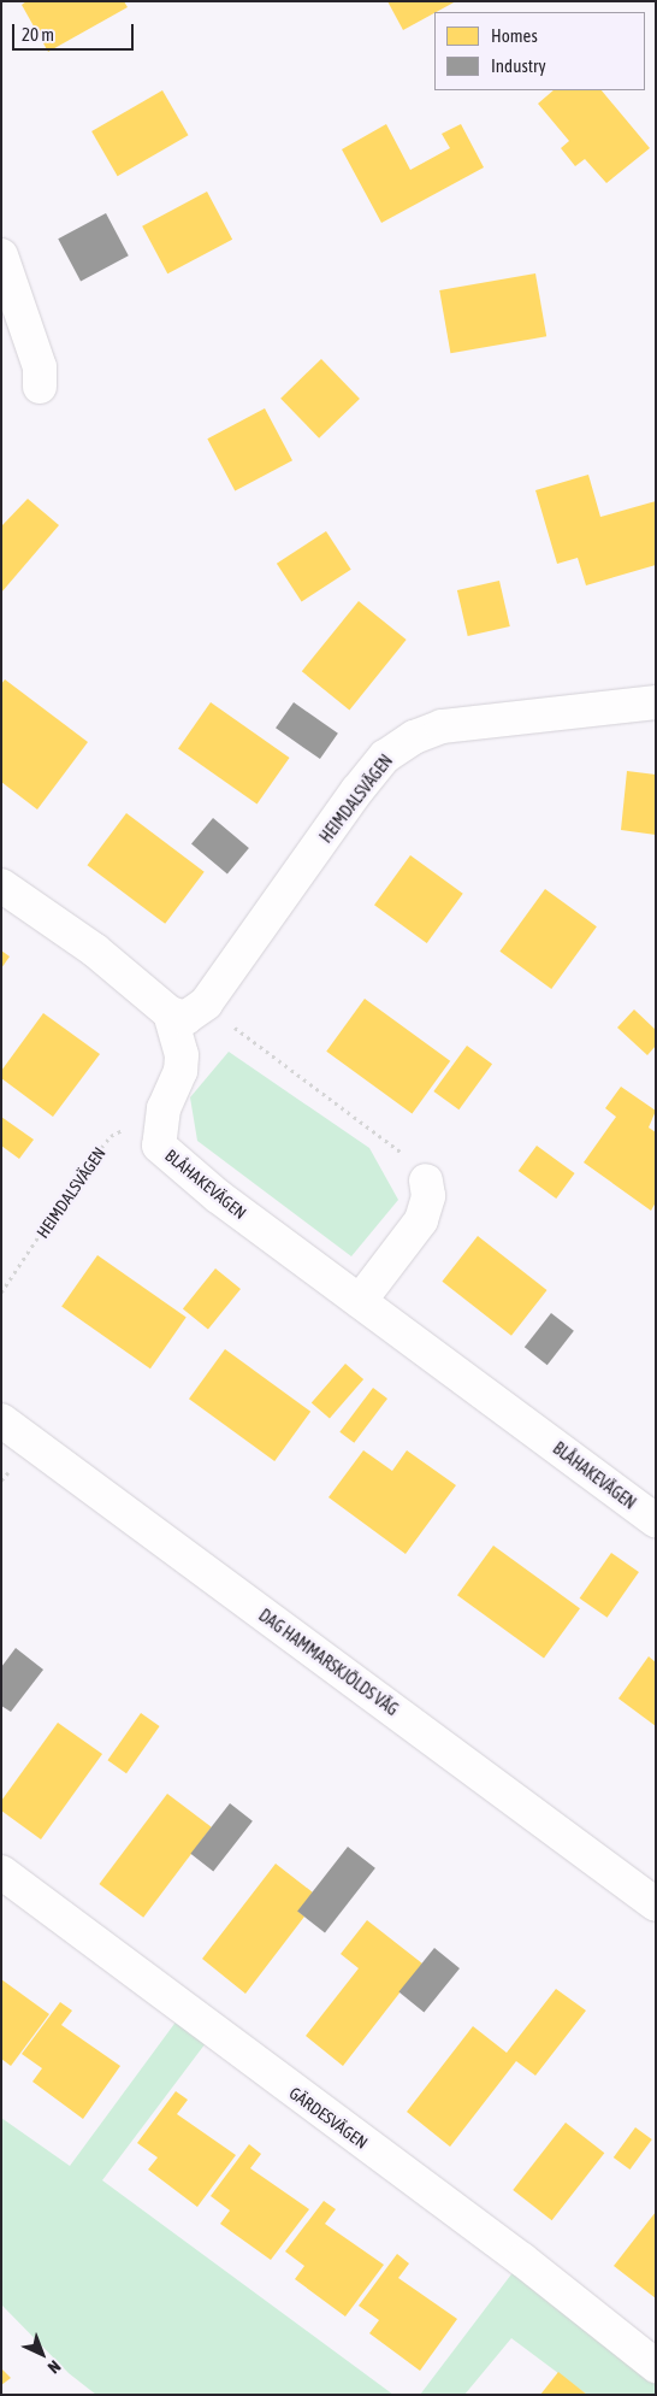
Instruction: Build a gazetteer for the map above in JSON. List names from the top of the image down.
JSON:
{
  "streets": {
    "street": [
      "HEIMDALSVÄGEN",
      "BLÅHAKEVÄGEN",
      "DAG HAMMARSKJÖLDS VÄG",
      "GÄRDESVÄGEN"
    ]
  },
  "crossings": [
    ["HEIMDALSVÄGEN", "BLÅHAKEVÄGEN"]
  ],
  "legend": ["Homes", "Industry"],
  "scale_bar": "20 m",
  "north": "bottom right"
}
